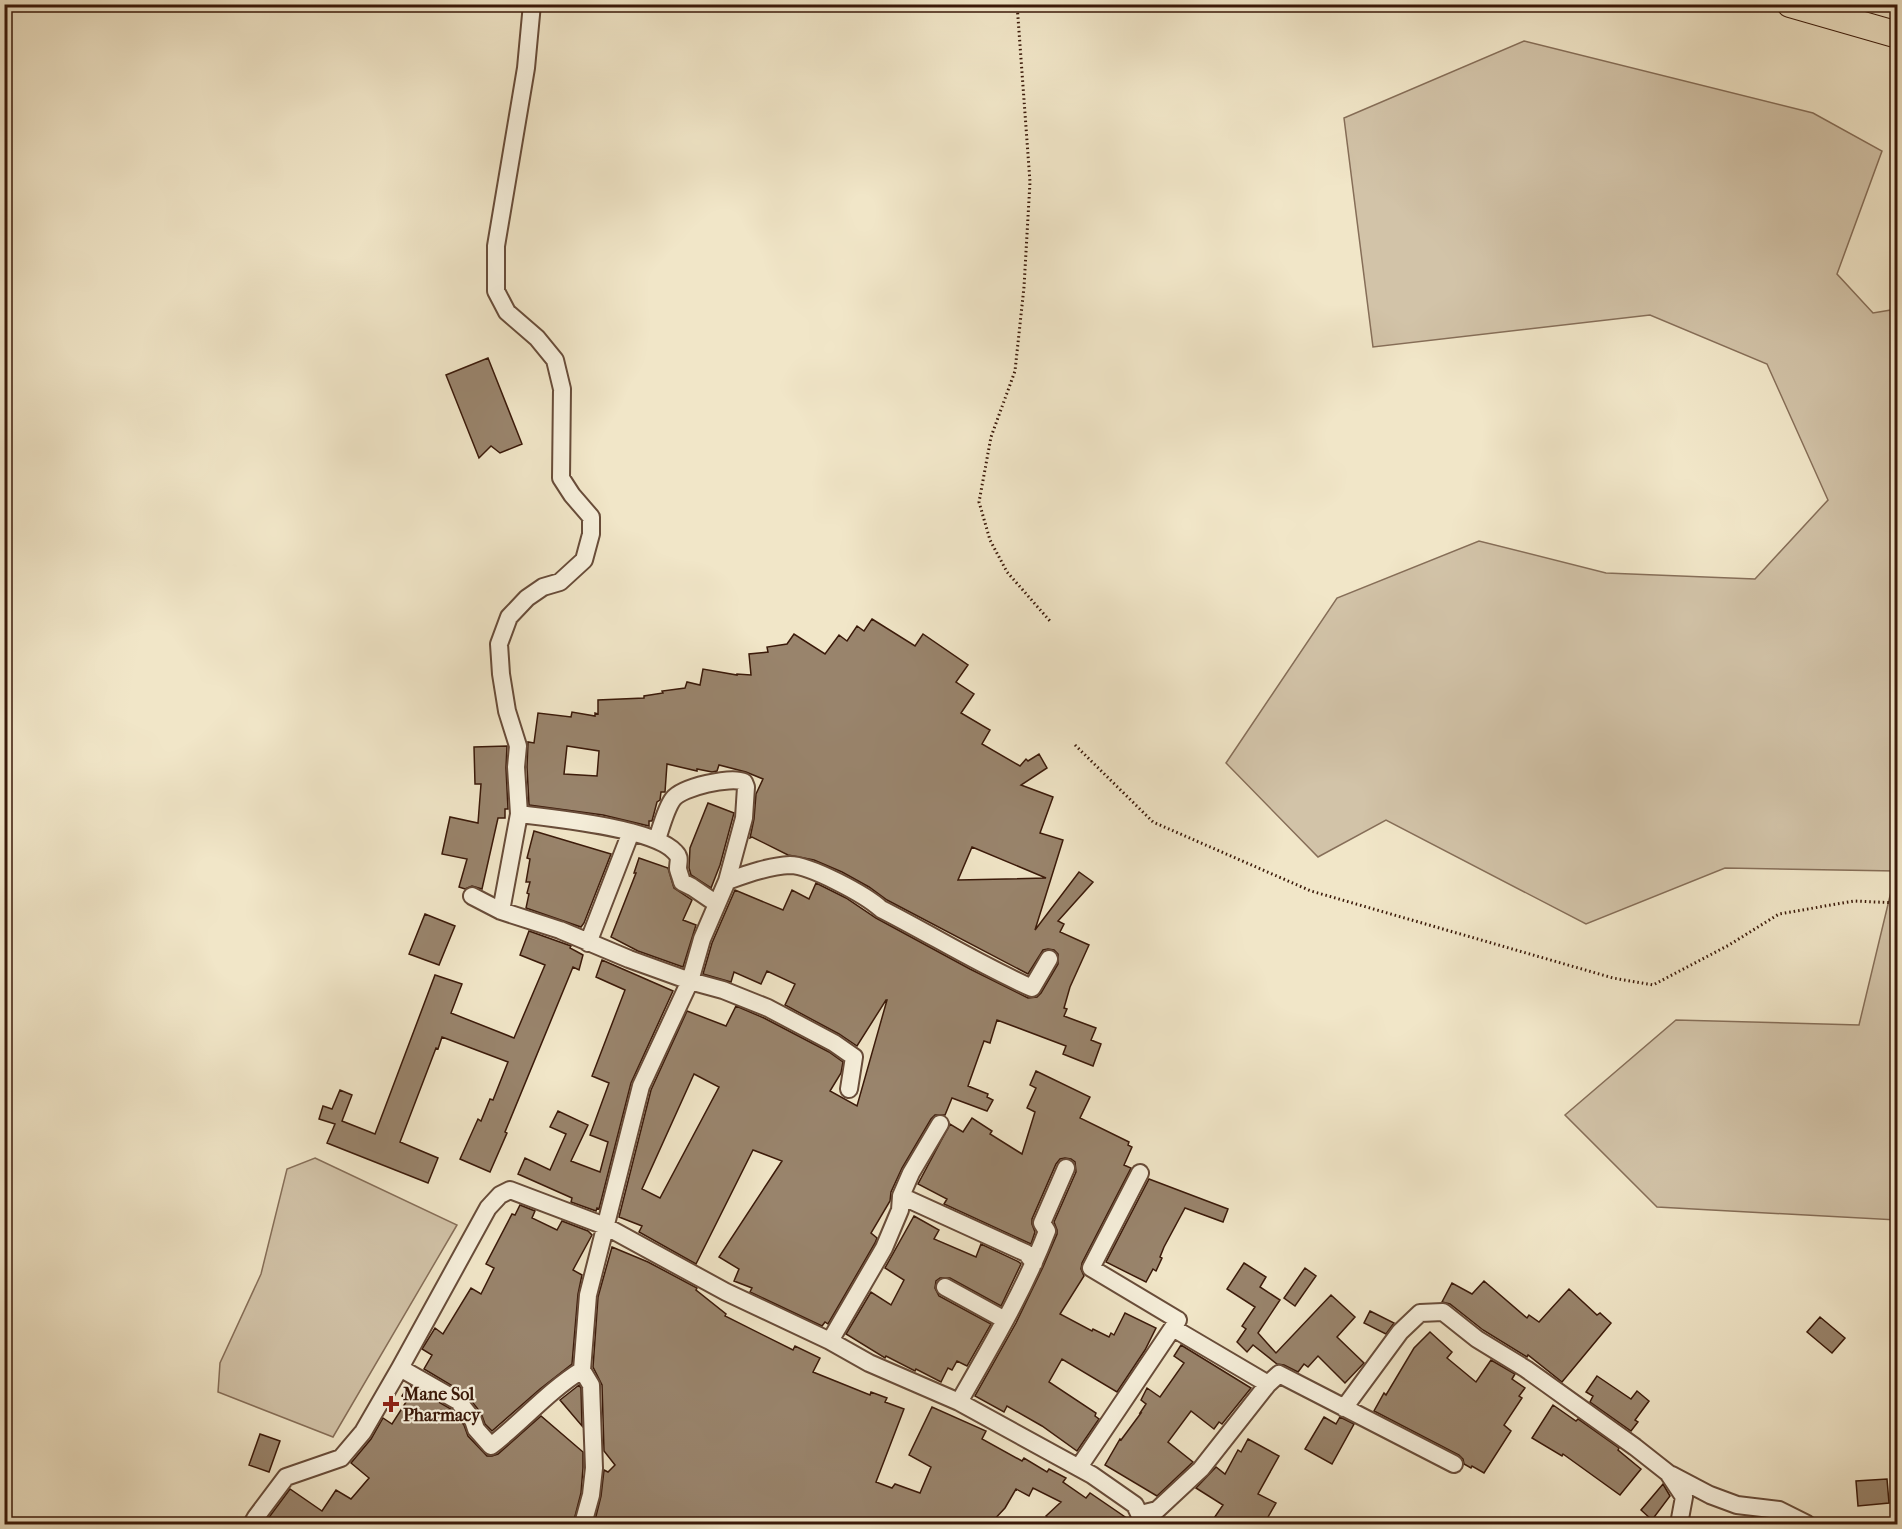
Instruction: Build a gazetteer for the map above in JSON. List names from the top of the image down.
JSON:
{
  "places": {
    "health": ["Mane Sol Pharmacy"]
  }
}
